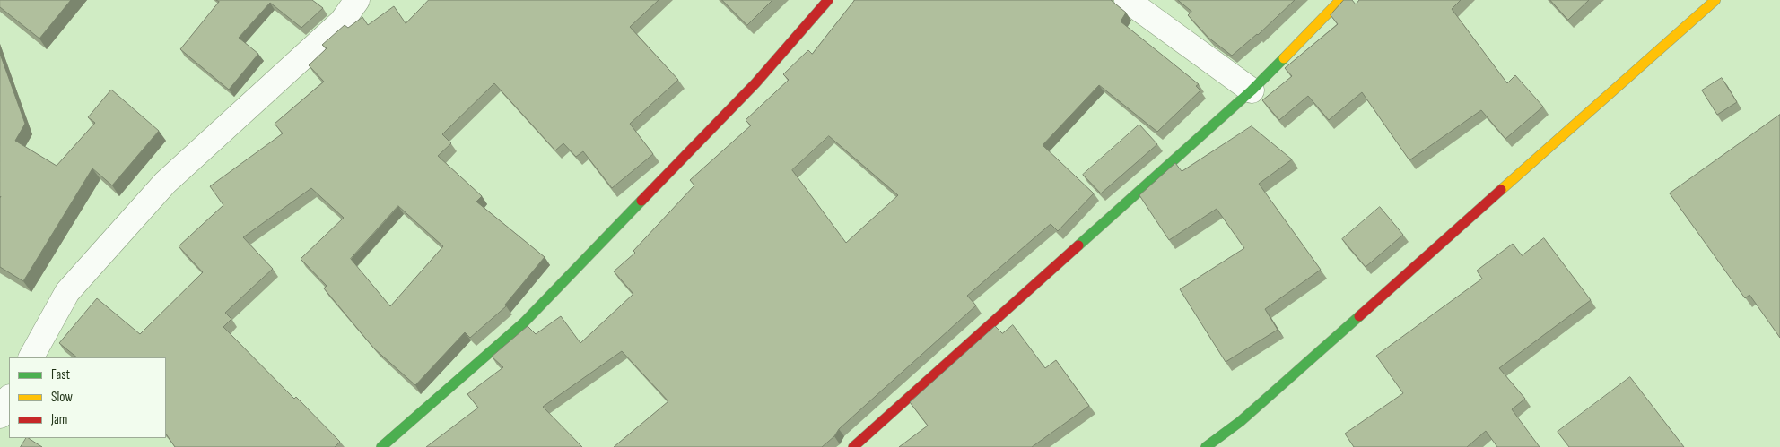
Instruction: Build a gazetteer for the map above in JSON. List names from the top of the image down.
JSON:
{
  "legend": ["Fast", "Slow", "Jam"]
}
